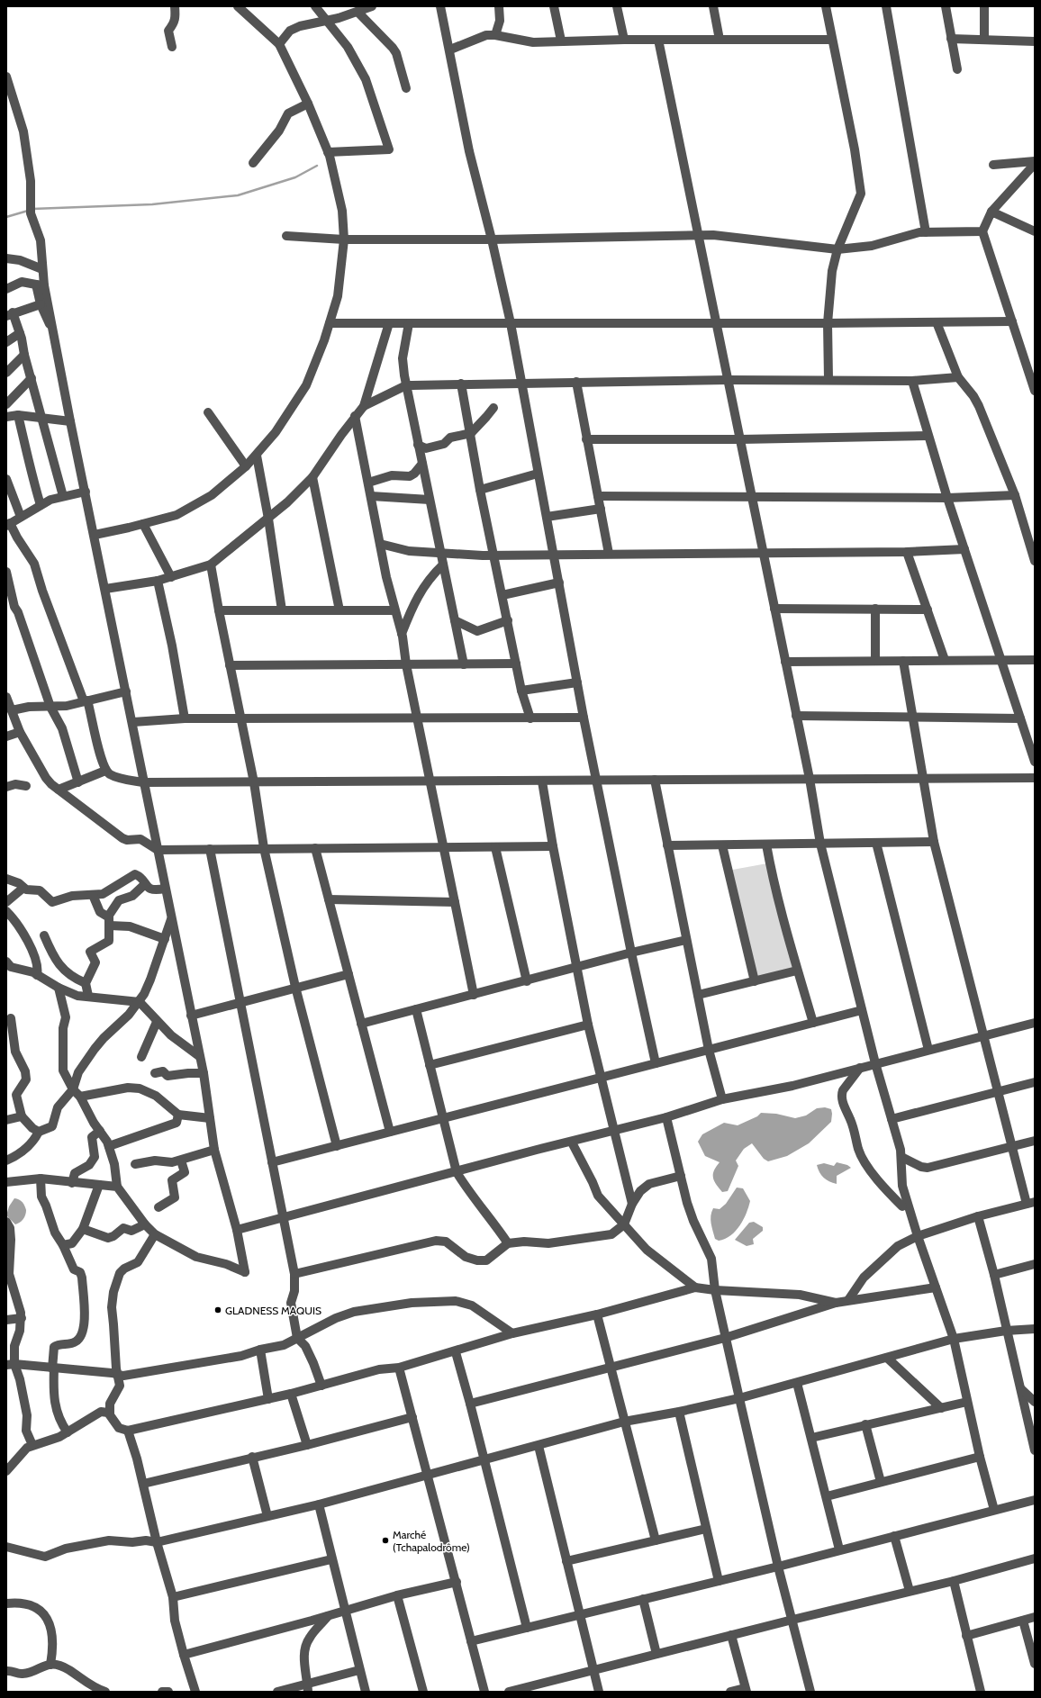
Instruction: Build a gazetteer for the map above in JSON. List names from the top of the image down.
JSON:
{
  "places": ["GLADNESS MAQUIS", "Marché (Tchapalodrôme)"]
}
